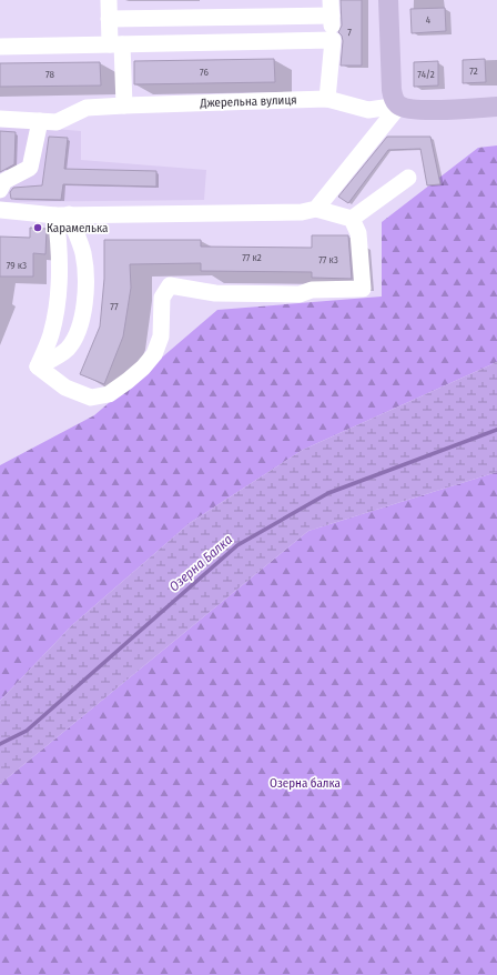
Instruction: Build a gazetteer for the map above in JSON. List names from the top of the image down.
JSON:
{
  "streets": {
    "main road": ["Джерельна вулиця"]
  },
  "water": ["Озерна Балка"],
  "parks": ["Озерна балка"],
  "places": ["Карамелька"],
  "house_numbers": [
    "4",
    "7",
    "72",
    "76",
    "78",
    "74/2",
    "77 к2",
    "77 к3",
    "79 к3",
    "77"
  ]
}
